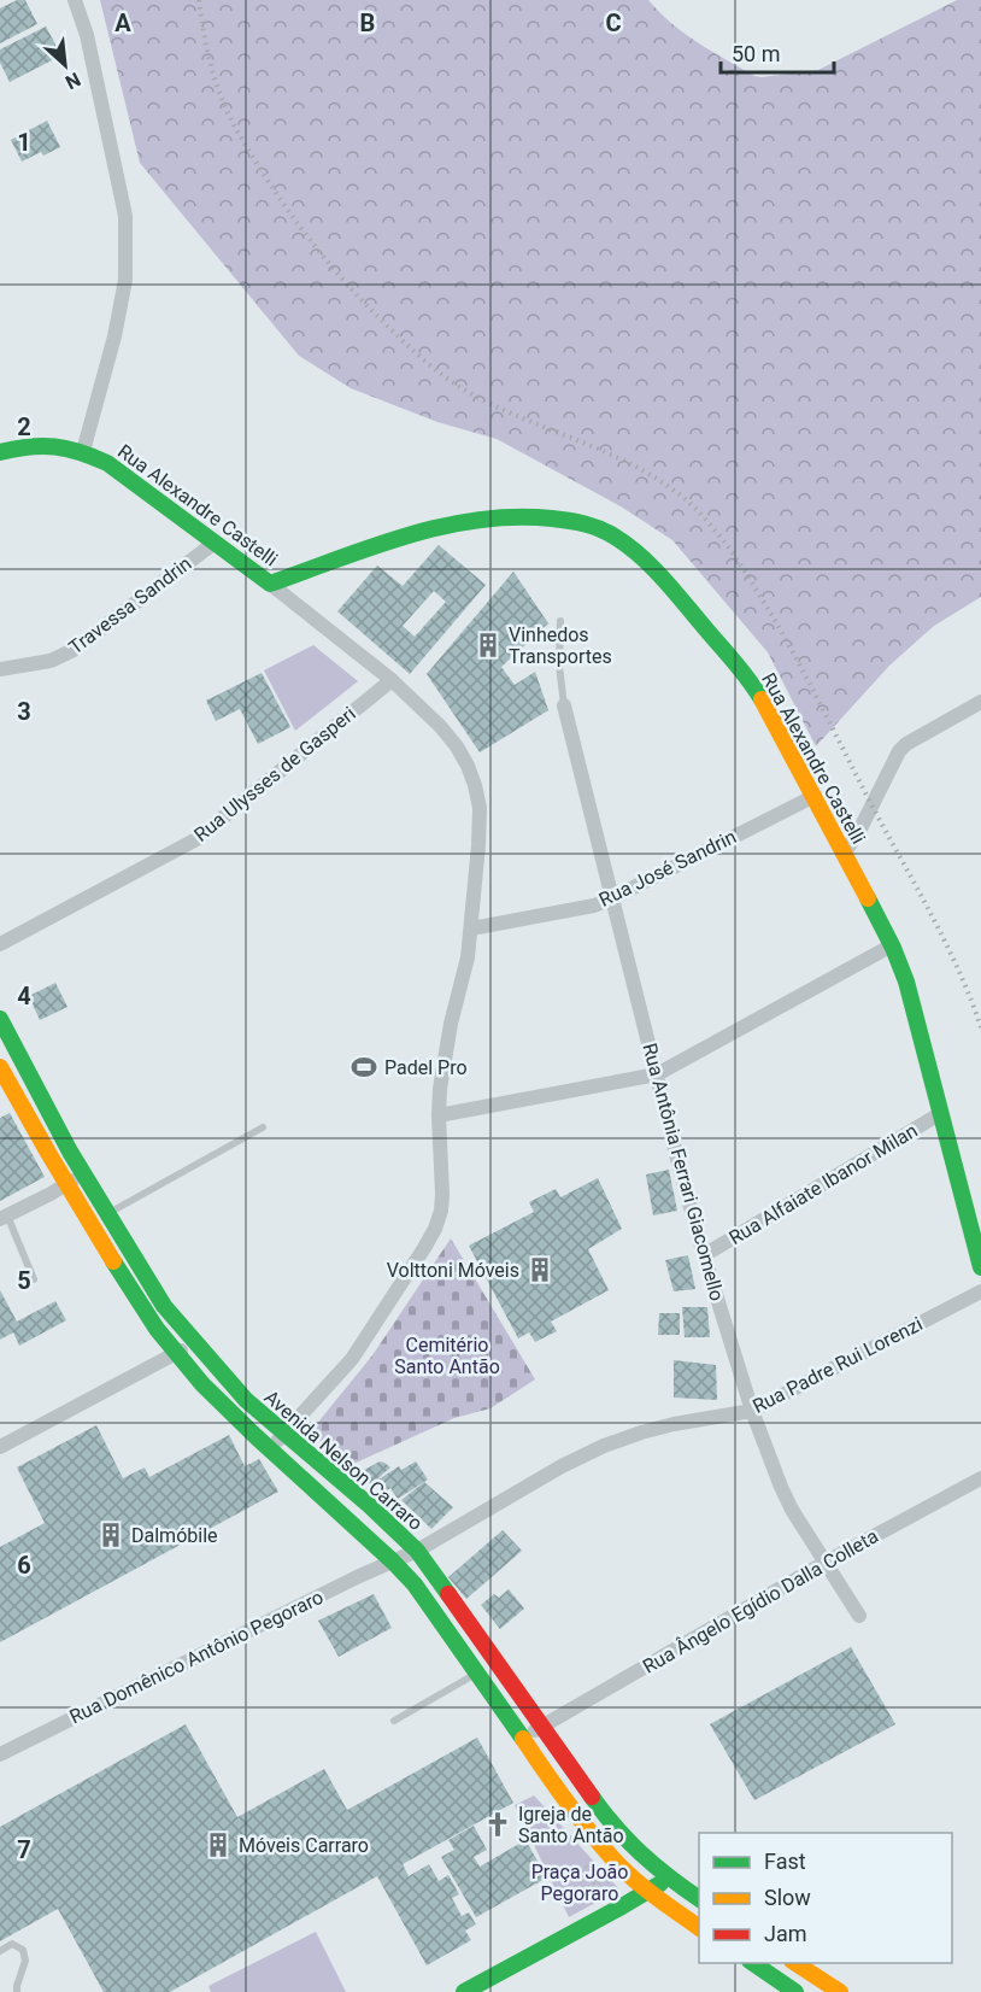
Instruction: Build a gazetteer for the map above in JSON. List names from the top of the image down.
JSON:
{
  "streets": {
    "main road": ["Rua Alexandre Castelli", "Avenida Nelson Carraro"],
    "street": [
      "Travessa Sandrin",
      "Rua Ulysses de Gasperi",
      "Rua José Sandrin",
      "Rua Antônia Ferrari Giacomello",
      "Rua Alfaiate Ibanor Milan",
      "Rua Padre Rui Lorenzi",
      "Rua Ângelo Egídio Dalla Colleta",
      "Rua Domênico Antônio Pegoraro"
    ]
  },
  "crossings": [
    ["Rua Alexandre Castelli", "Travessa Sandrin"],
    ["Rua Alexandre Castelli", "Rua José Sandrin"],
    ["Rua Alexandre Castelli", "Rua Alfaiate Ibanor Milan"],
    ["Rua José Sandrin", "Rua Antônia Ferrari Giacomello"],
    ["Rua Antônia Ferrari Giacomello", "Rua Alfaiate Ibanor Milan"],
    ["Rua Antônia Ferrari Giacomello", "Rua Padre Rui Lorenzi"],
    ["Rua Antônia Ferrari Giacomello", "Rua Ângelo Egídio Dalla Colleta"],
    ["Rua Padre Rui Lorenzi", "Avenida Nelson Carraro"],
    ["Rua Padre Rui Lorenzi", "Rua Domênico Antônio Pegoraro"],
    ["Avenida Nelson Carraro", "Rua Ângelo Egídio Dalla Colleta"],
    ["Avenida Nelson Carraro", "Rua Domênico Antônio Pegoraro"]
  ],
  "parks": ["Cemitério Santo Antão", "Praça João Pegoraro"],
  "places": {
    "building": [
      "Vinhedos Transportes",
      "Volttoni Móveis",
      "Dalmóbile",
      "Móveis Carraro"
    ],
    "sports": ["Padel Pro"],
    "church": ["Igreja de Santo Antão"]
  },
  "legend": ["Fast", "Slow", "Jam"],
  "scale_bar": "50 m",
  "north": "bottom right",
  "grid": {
    "columns": ["A", "B", "C"],
    "rows": [
      "1",
      "2",
      "3",
      "4",
      "5",
      "6",
      "7"
    ]
  }
}
